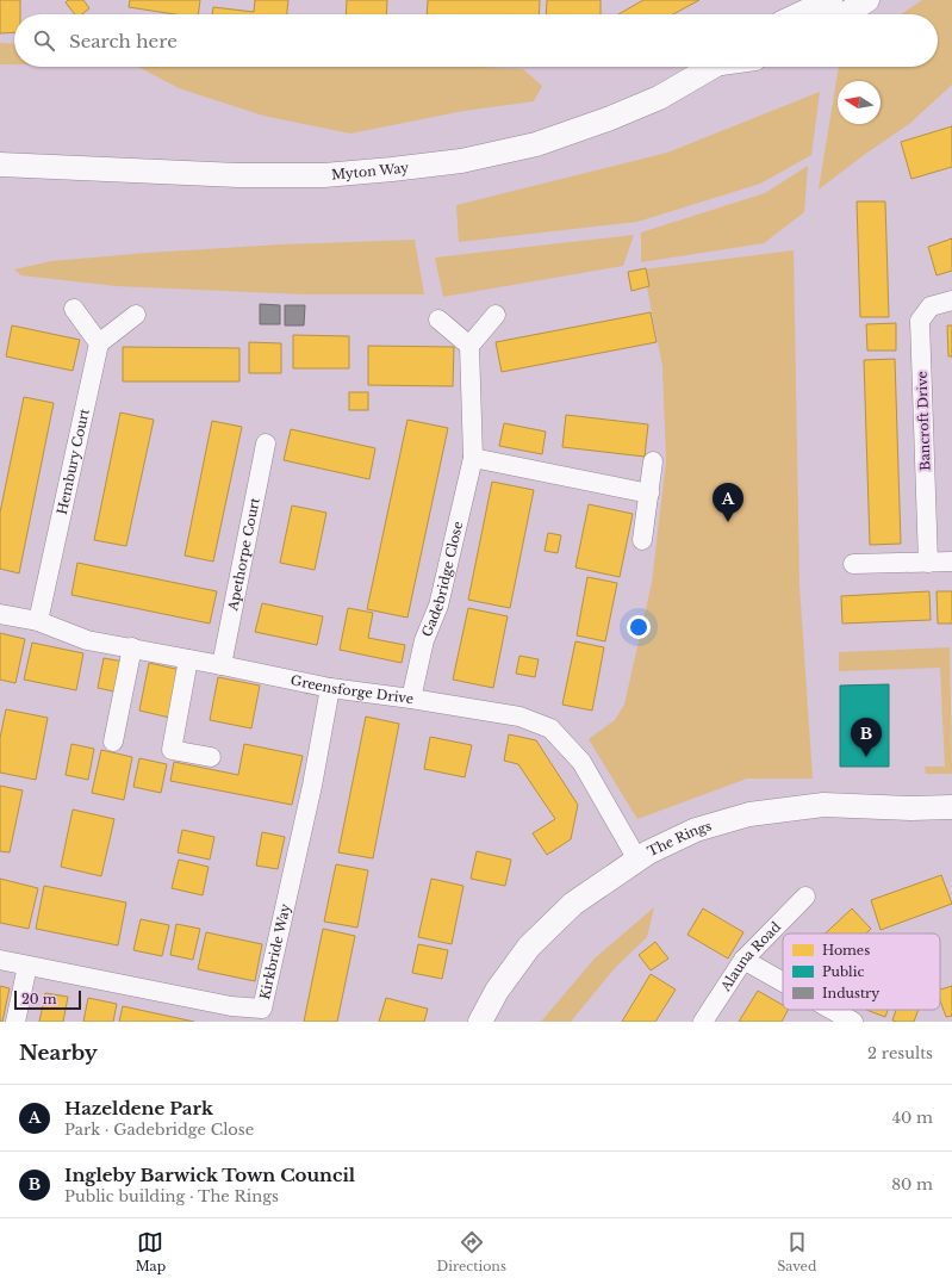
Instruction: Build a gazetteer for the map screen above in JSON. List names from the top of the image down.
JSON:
{
  "streets": {
    "street": [
      "Myton Way",
      "Bancroft Drive",
      "Hembury Court",
      "Apethorpe Court",
      "Gadebridge Close",
      "Greensforge Drive",
      "The Rings",
      "Kirkbride Way",
      "Alauna Road"
    ]
  },
  "crossings": [
    ["Hembury Court", "Greensforge Drive"],
    ["Apethorpe Court", "Greensforge Drive"],
    ["Gadebridge Close", "Greensforge Drive"],
    ["Greensforge Drive", "The Rings"],
    ["Greensforge Drive", "Kirkbride Way"]
  ],
  "legend": ["Homes", "Public", "Industry"],
  "scale_bar": "20 m",
  "north": "left",
  "page": {
    "search": "Search here",
    "pins": ["A", "B"],
    "scale": "20 m",
    "heading": ["Nearby", "2 results"],
    "list": [
      {
        "mark": "A",
        "name": "Hazeldene Park",
        "note": "Park · Gadebridge Close",
        "value": "40 m"
      },
      {
        "mark": "B",
        "name": "Ingleby Barwick Town Council",
        "note": "Public building · The Rings",
        "value": "80 m"
      }
    ],
    "nav": ["Map", "Directions", "Saved"]
  }
}
